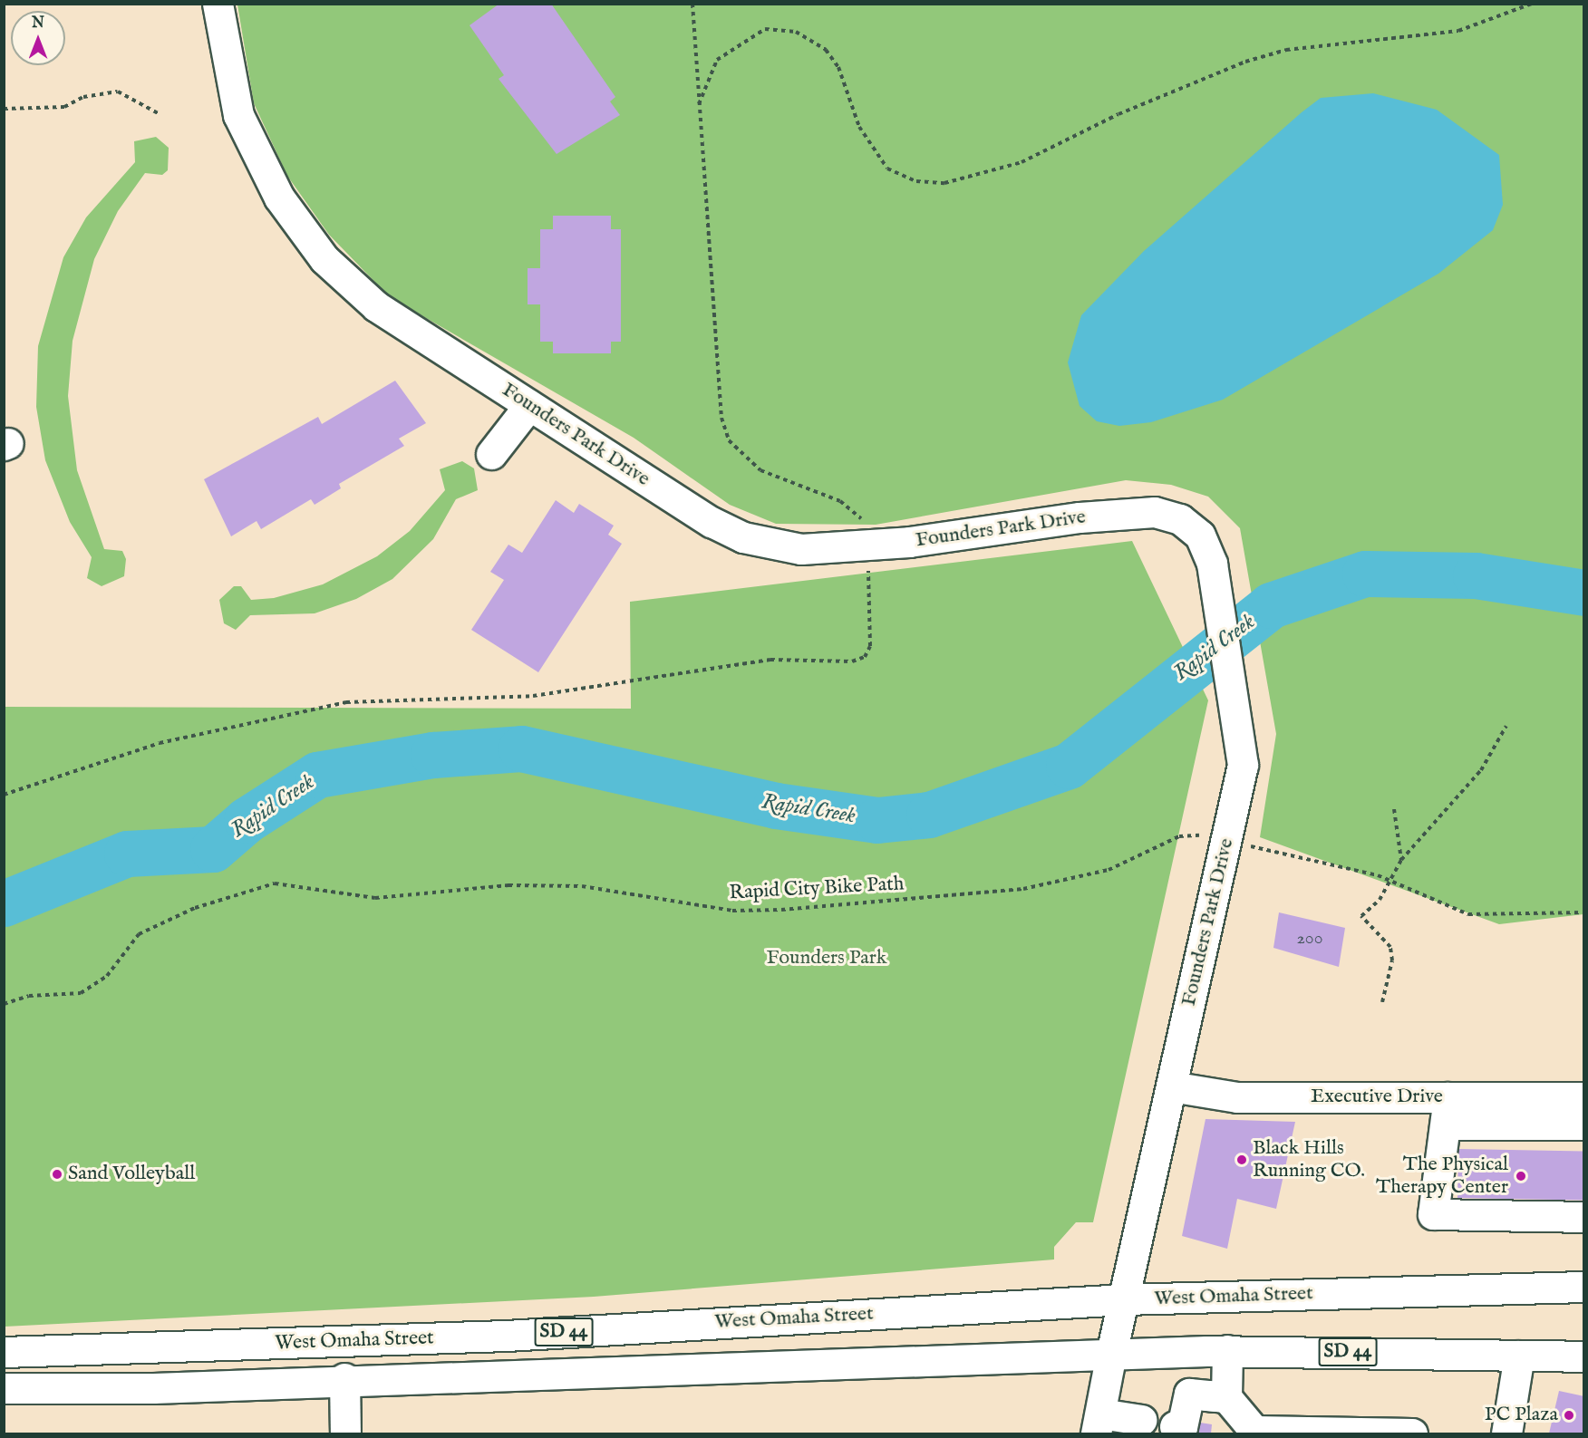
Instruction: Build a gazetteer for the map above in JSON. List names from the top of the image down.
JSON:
{
  "streets": {
    "main road": [
      "Founders Park Drive",
      "Executive Drive",
      "West Omaha Street",
      "SD 44"
    ],
    "path": ["Rapid City Bike Path"]
  },
  "crossings": [
    ["Founders Park Drive", "Rapid City Bike Path"],
    ["Founders Park Drive", "Executive Drive"],
    ["Founders Park Drive", "West Omaha Street"]
  ],
  "water": ["Rapid Creek"],
  "parks": ["Founders Park"],
  "places": [
    "Black Hills Running CO.",
    "Sand Volleyball",
    "The Physical Therapy Center",
    "PC Plaza"
  ],
  "house_numbers": ["200"],
  "north": "top"
}
